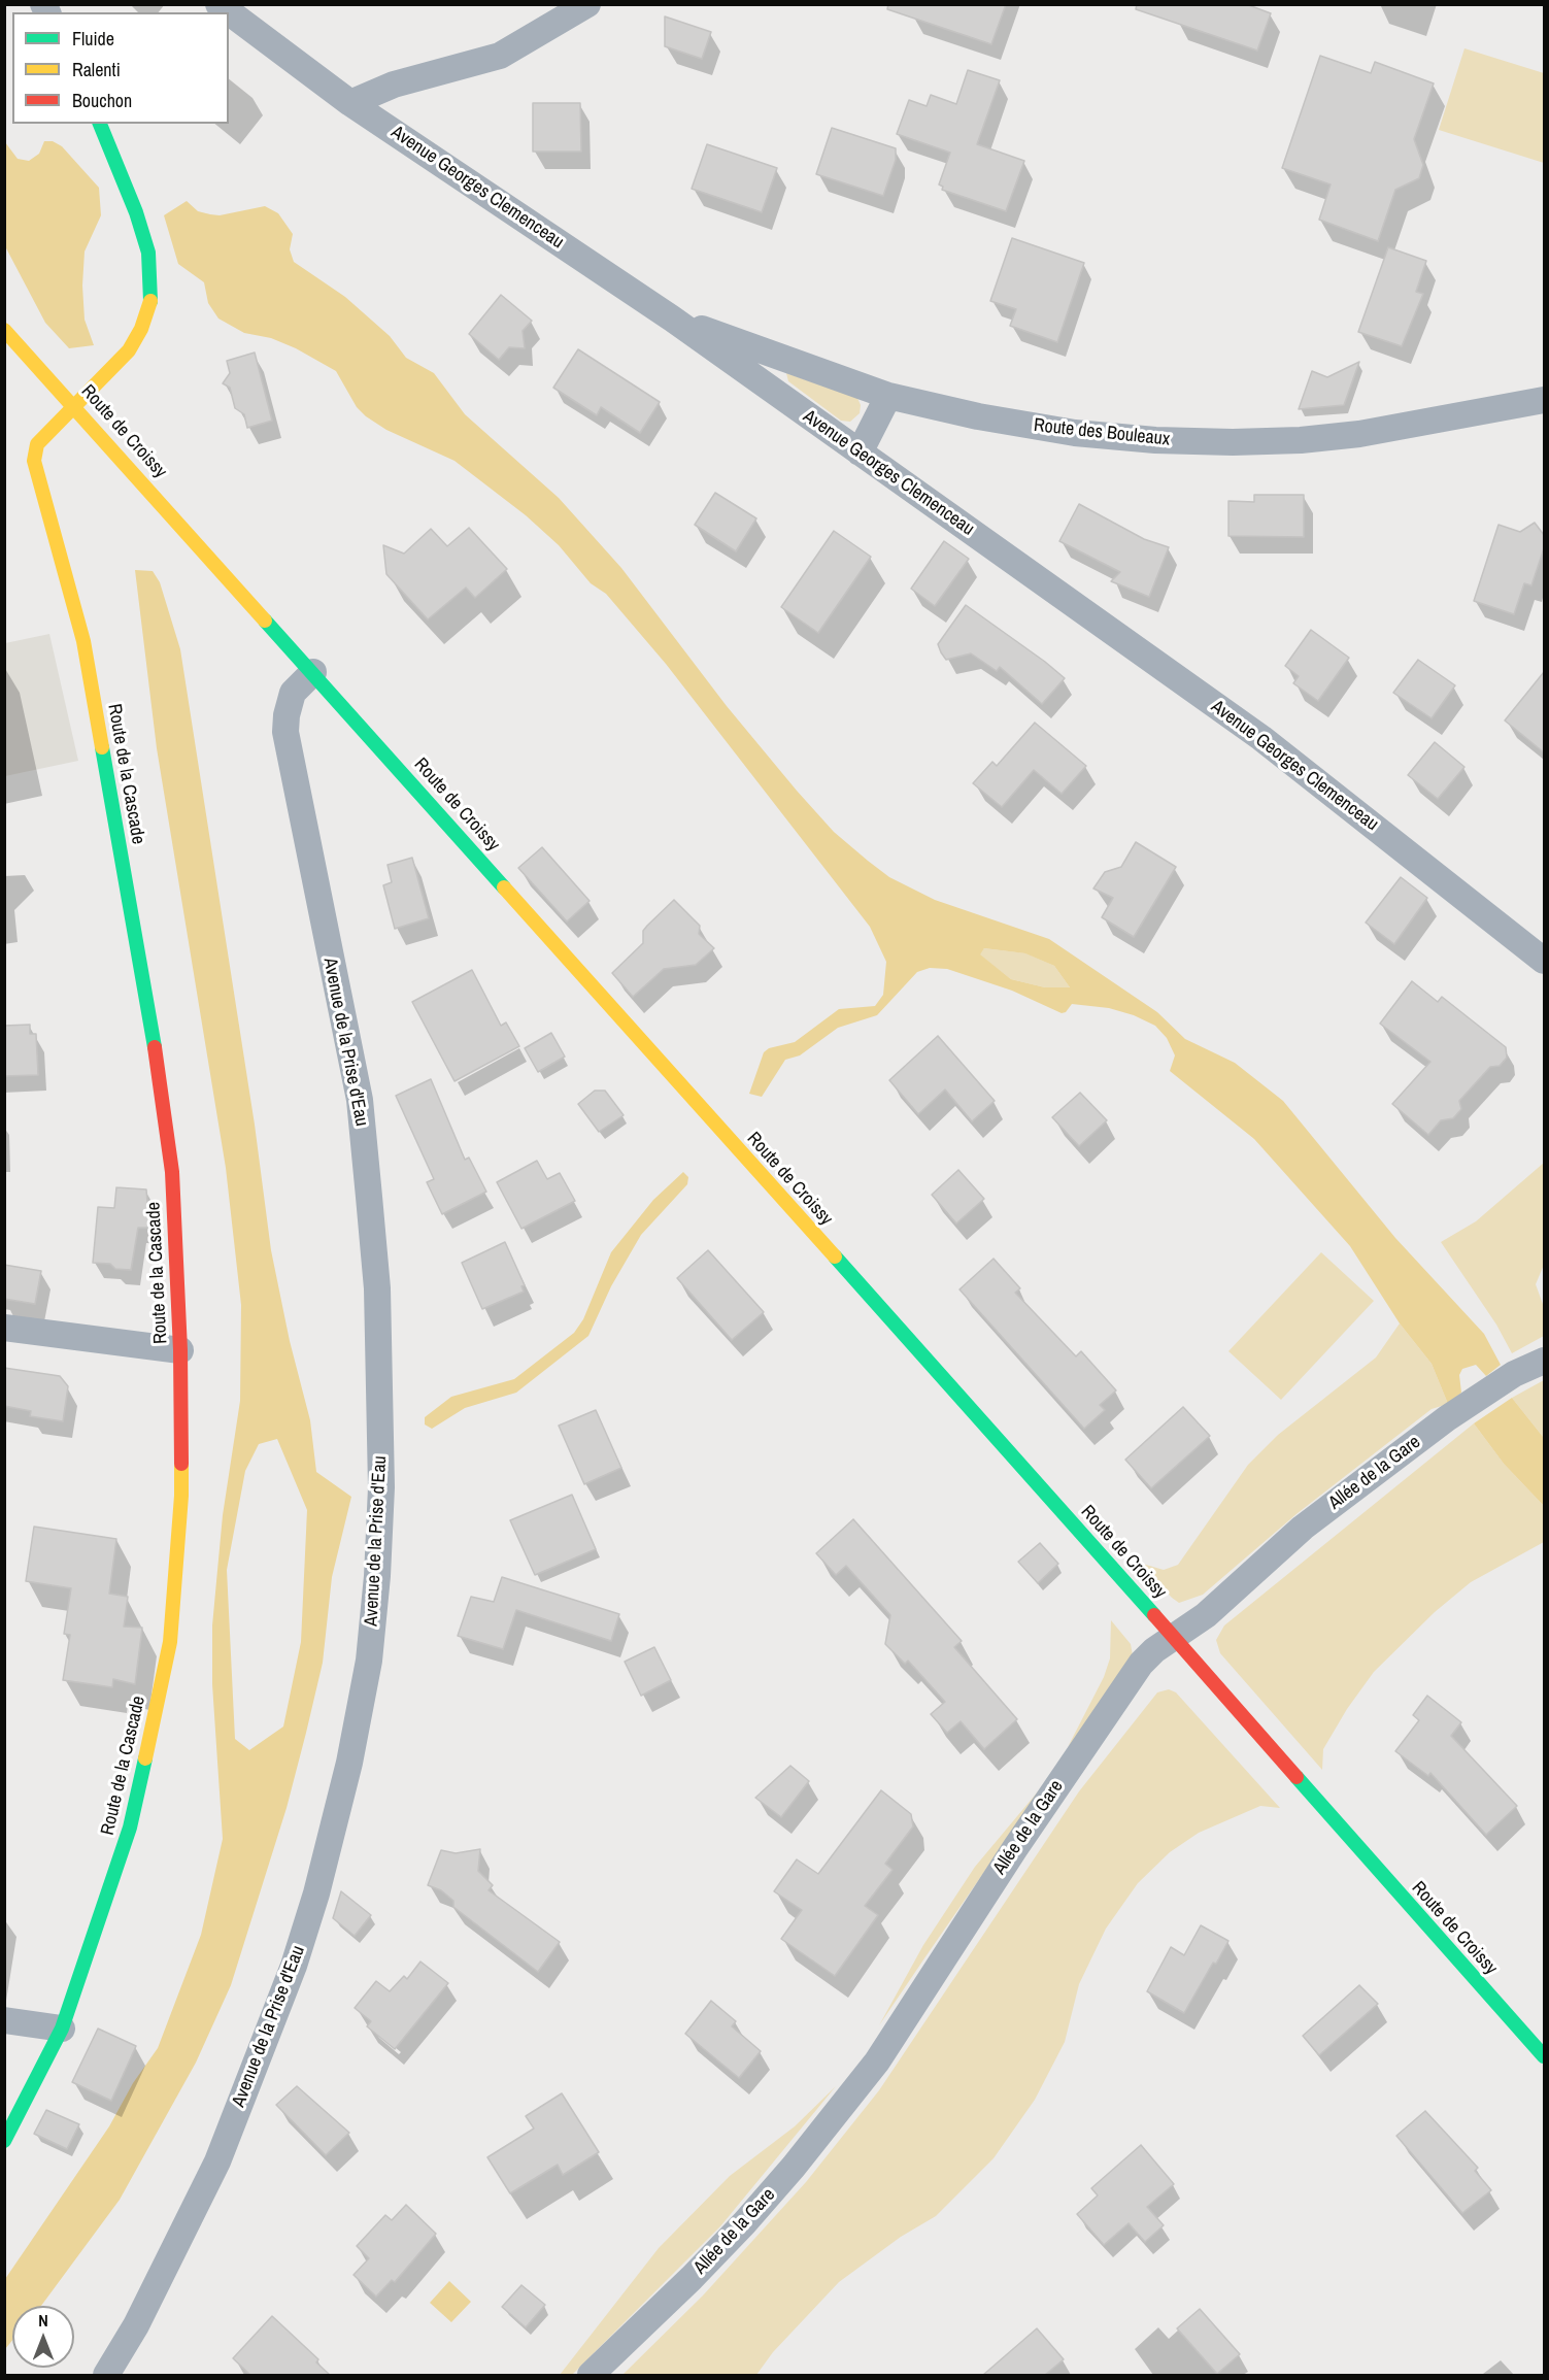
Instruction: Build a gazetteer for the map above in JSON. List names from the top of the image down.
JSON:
{
  "streets": {
    "main road": ["Route de Croissy", "Route de la Cascade"],
    "street": [
      "Avenue Georges Clemenceau",
      "Route des Bouleaux",
      "Avenue de la Prise d'Eau",
      "Allée de la Gare"
    ]
  },
  "crossings": [
    ["Avenue Georges Clemenceau", "Route des Bouleaux"],
    ["Route de Croissy", "Route de la Cascade"],
    ["Route de Croissy", "Avenue de la Prise d'Eau"],
    ["Route de Croissy", "Allée de la Gare"]
  ],
  "legend": ["Fluide", "Ralenti", "Bouchon"],
  "north": "top"
}
